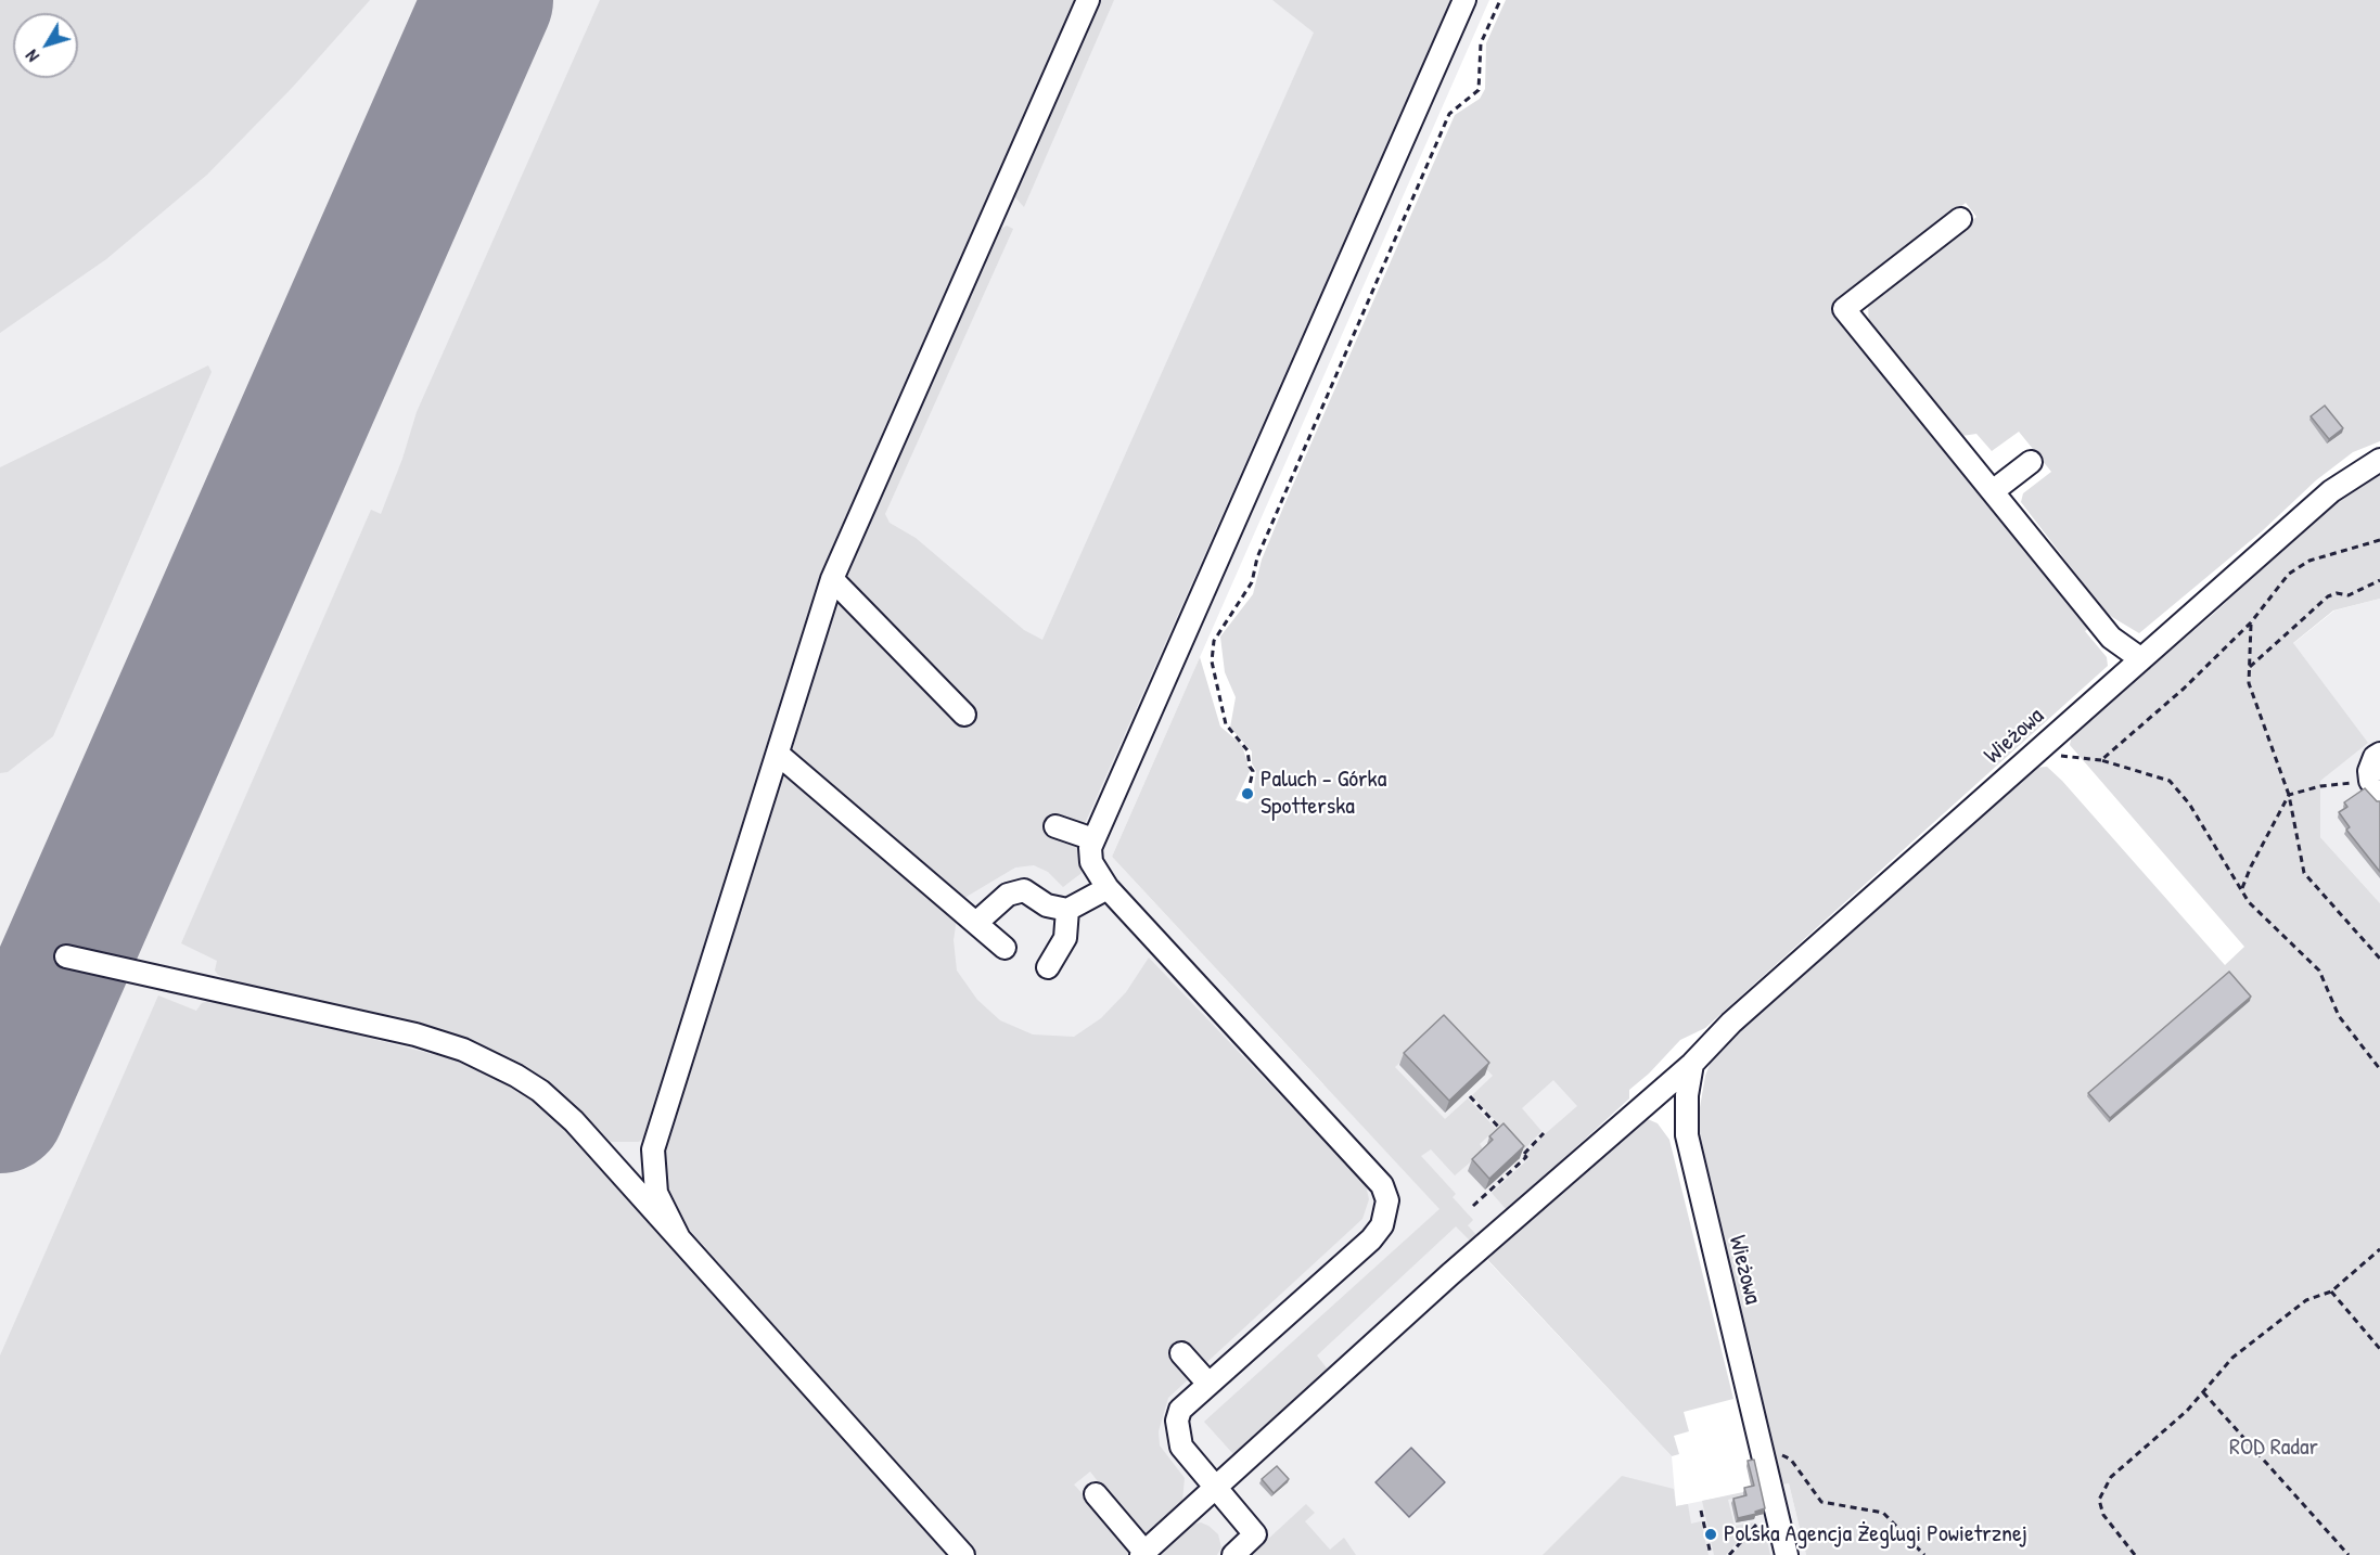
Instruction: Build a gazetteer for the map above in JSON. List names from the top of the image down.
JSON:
{
  "streets": {
    "lane": ["Wieżowa"]
  },
  "parks": ["ROD Radar"],
  "places": ["Paluch - Górka Spotterska", "Polska Agencja Żeglugi Powietrznej"],
  "north": "bottom left"
}
